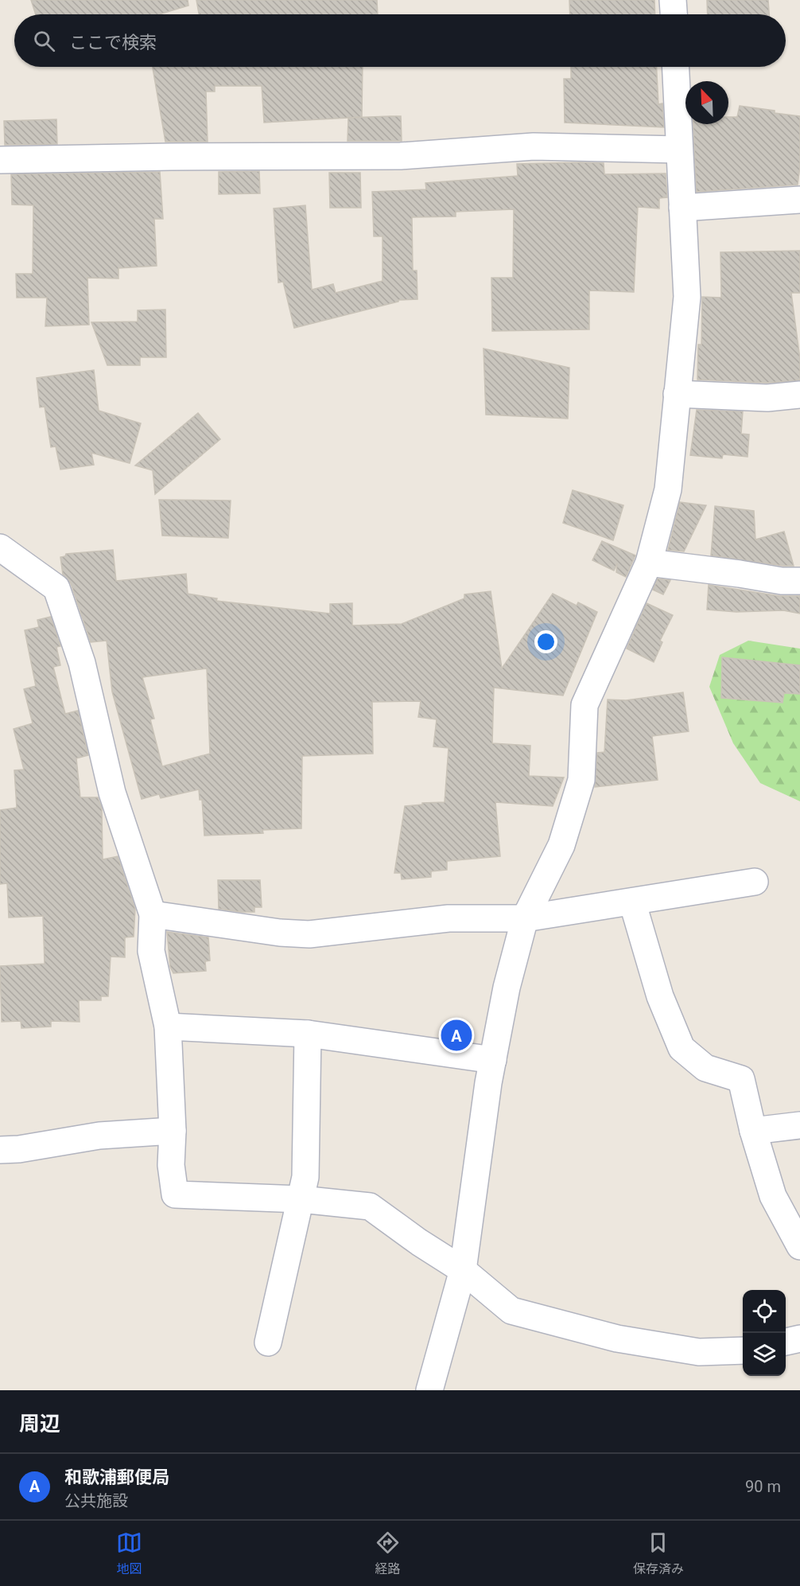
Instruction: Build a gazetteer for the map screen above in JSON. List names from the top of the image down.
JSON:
{
  "north": "top left",
  "page": {
    "search": "ここで検索",
    "pins": "A",
    "heading": "周辺",
    "list": [
      {
        "mark": "A",
        "name": "和歌浦郵便局",
        "note": "公共施設",
        "value": "90 m"
      }
    ],
    "nav": ["地図", "経路", "保存済み"]
  }
}
